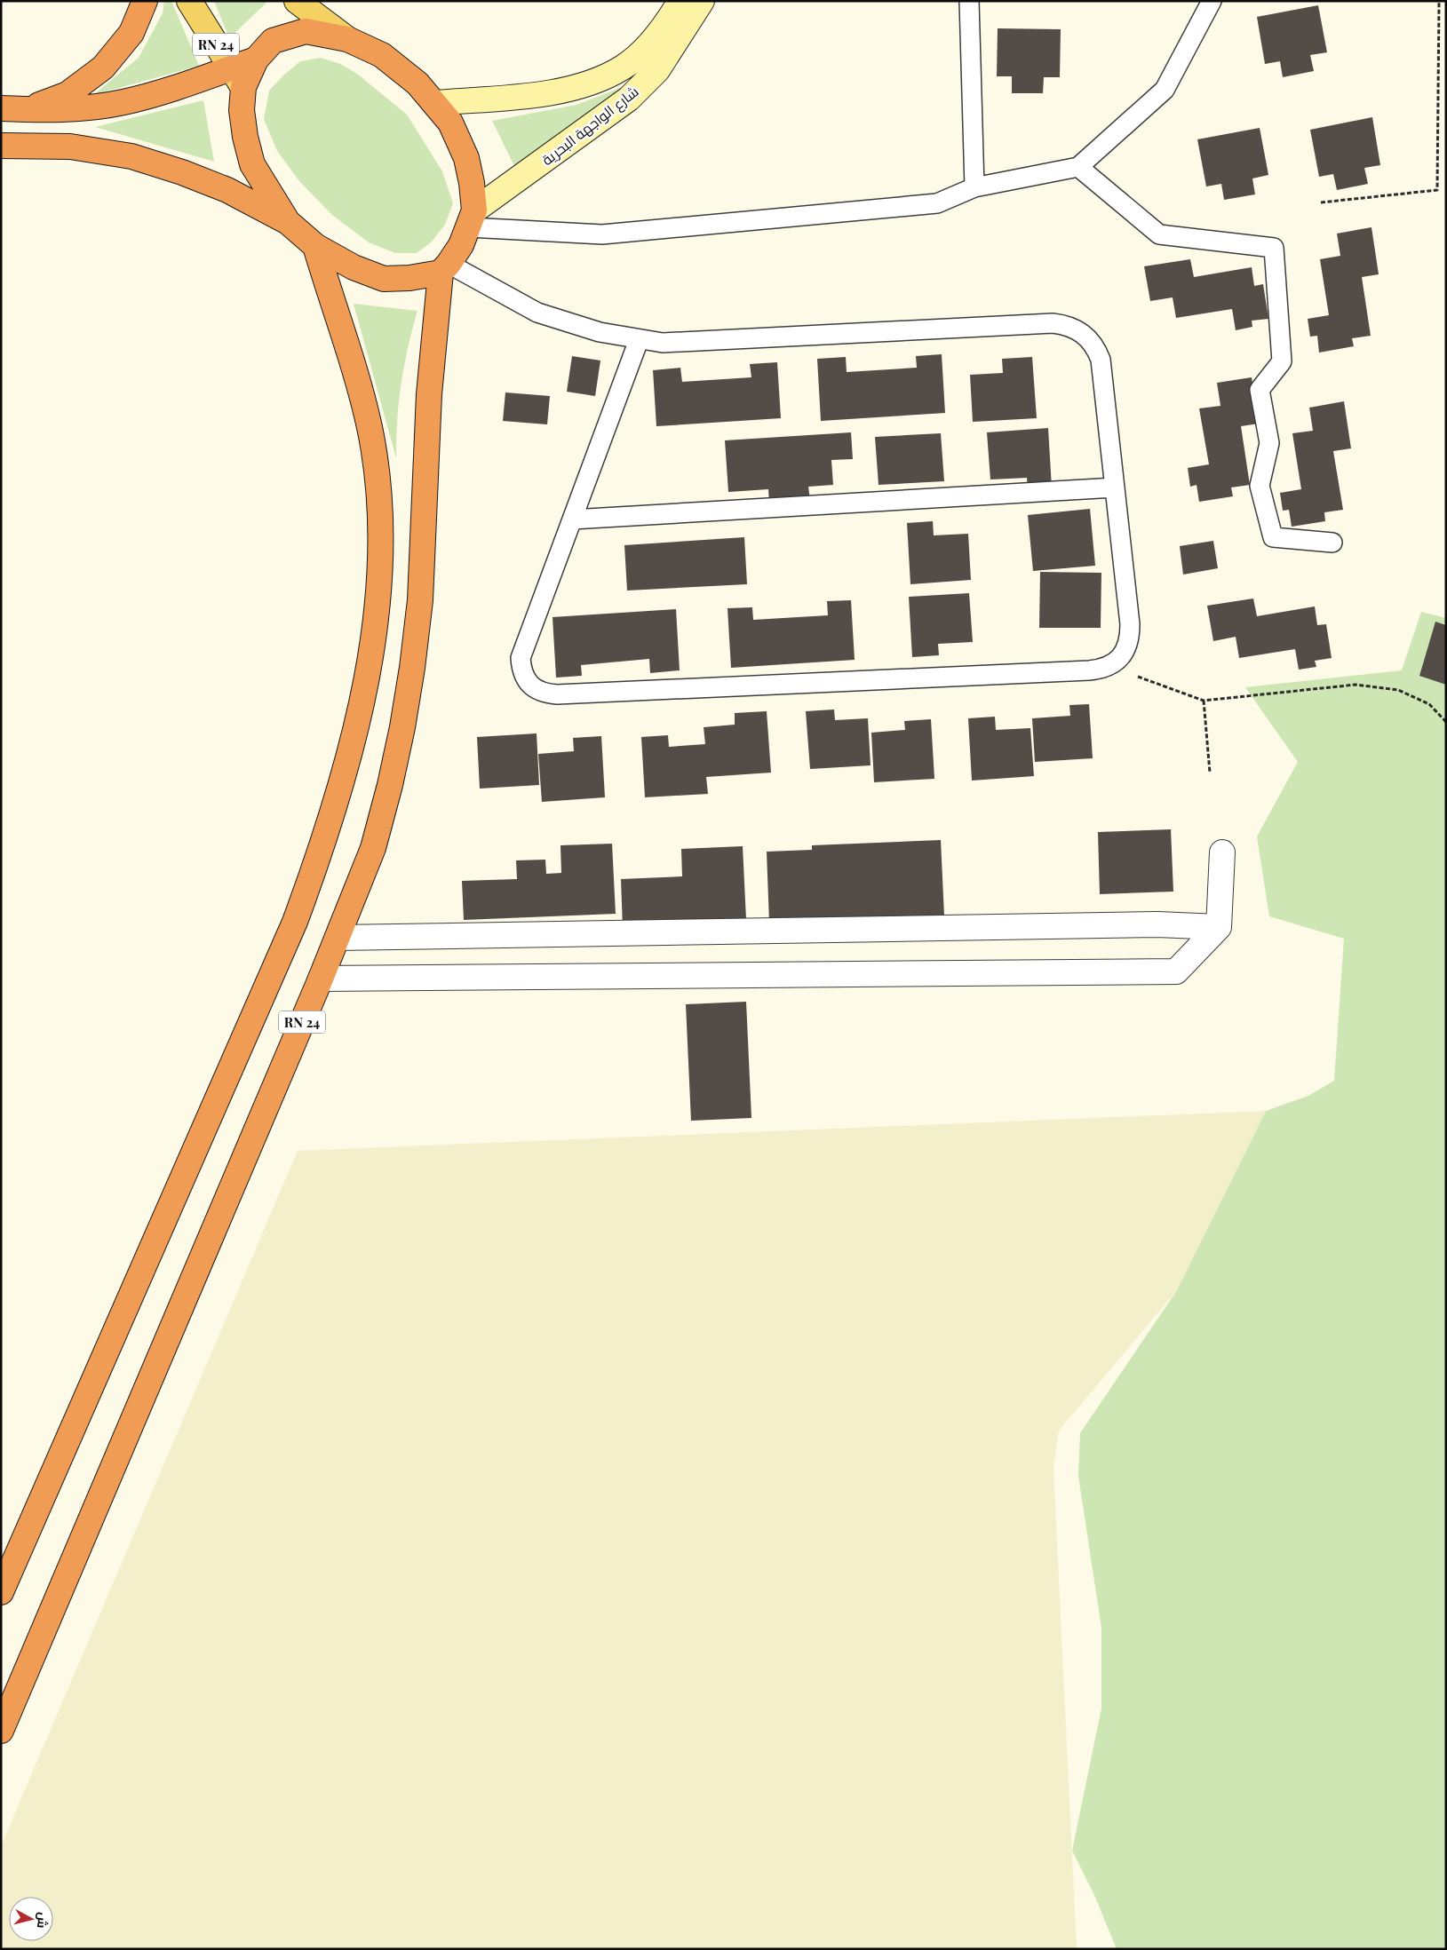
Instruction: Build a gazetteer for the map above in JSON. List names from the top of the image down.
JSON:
{
  "streets": {
    "highway": ["RN 24"],
    "main road": ["شارع الواجهة البحرية"]
  },
  "north": "right"
}
